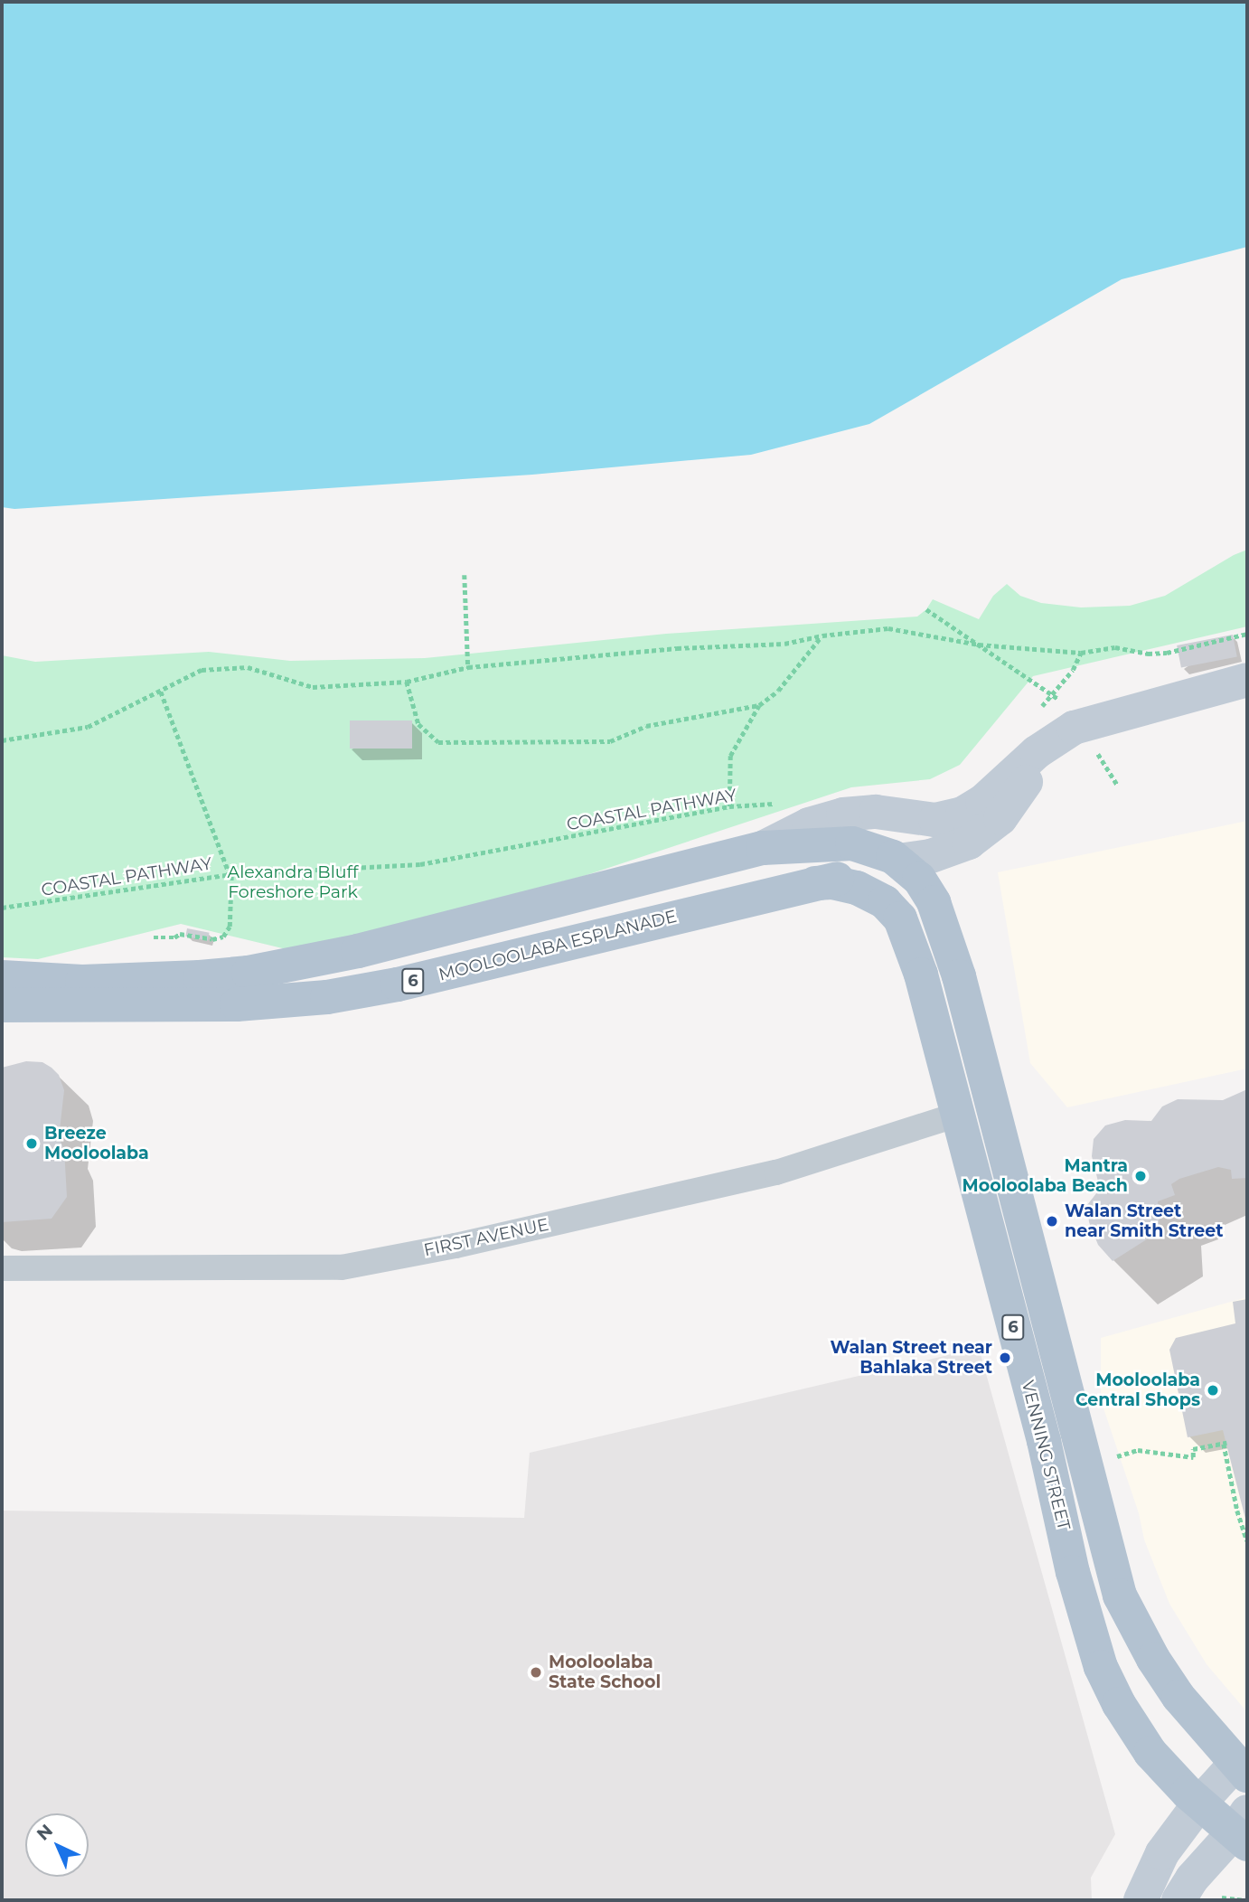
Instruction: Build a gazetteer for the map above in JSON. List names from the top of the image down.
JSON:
{
  "streets": {
    "main road": ["MOOLOOLABA ESPLANADE", "6", "VENNING STREET"],
    "street": ["FIRST AVENUE"],
    "path": ["COASTAL PATHWAY"]
  },
  "crossings": [
    ["MOOLOOLABA ESPLANADE", "VENNING STREET"],
    ["6", "VENNING STREET"],
    ["FIRST AVENUE", "VENNING STREET"]
  ],
  "parks": ["Alexandra Bluff Foreshore Park"],
  "places": [
    "Breeze Mooloolaba",
    "Mantra Mooloolaba Beach",
    "Walan Street near Smith Street",
    "Walan Street near Bahlaka Street",
    "Mooloolaba Central Shops",
    "Mooloolaba State School"
  ],
  "north": "top left"
}
